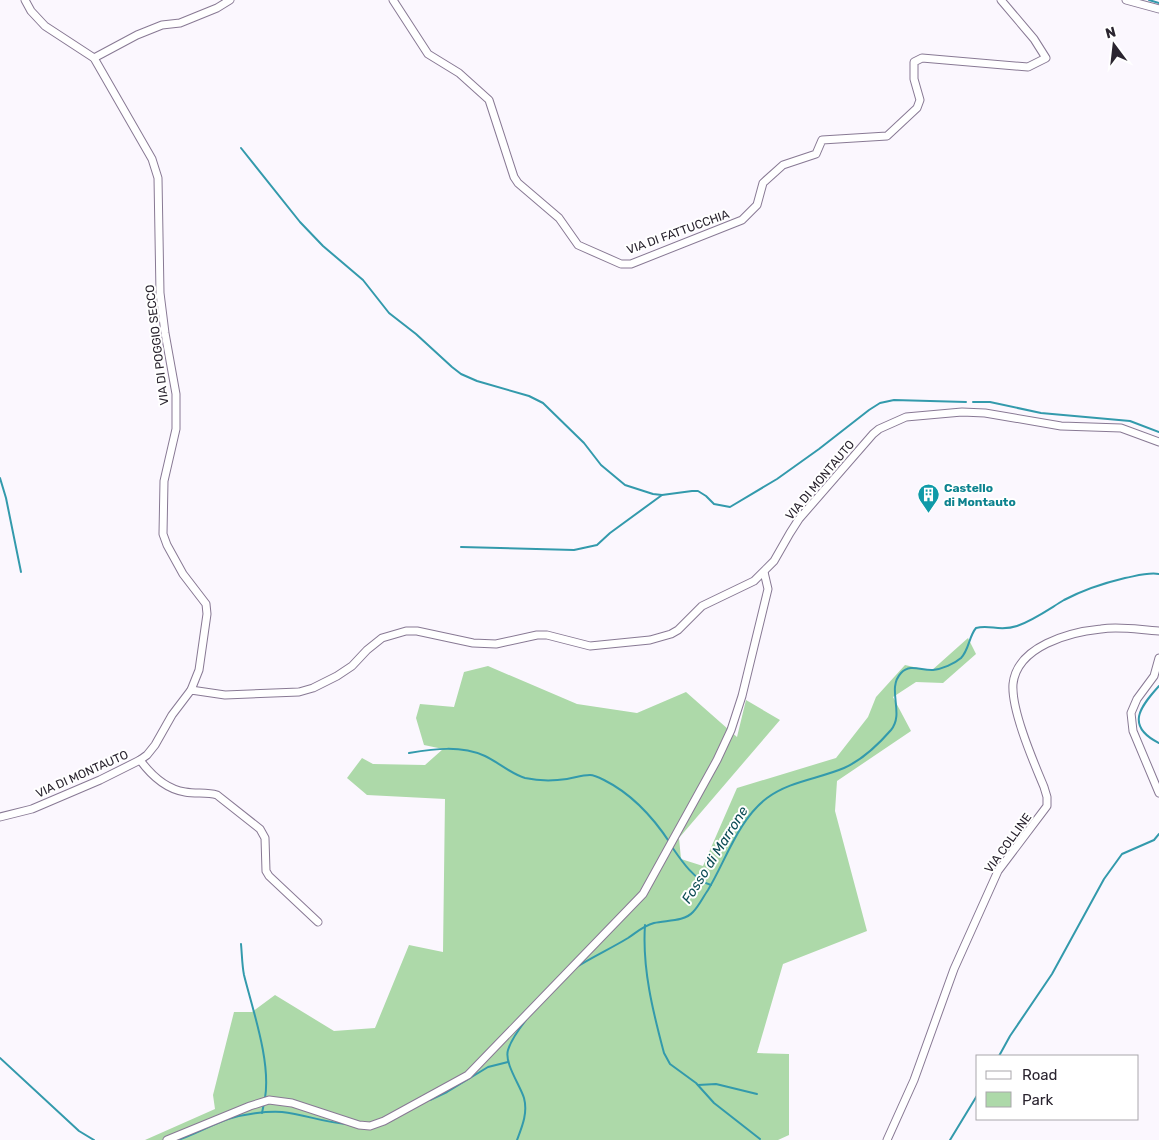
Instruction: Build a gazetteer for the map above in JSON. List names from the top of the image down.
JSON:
{
  "streets": {
    "street": [
      "VIA DI FATTUCCHIA",
      "VIA DI POGGIO SECCO",
      "VIA DI MONTAUTO",
      "VIA COLLINE"
    ]
  },
  "crossings": [
    ["VIA DI POGGIO SECCO", "VIA DI MONTAUTO"]
  ],
  "water": ["Fosso di Marrone"],
  "places": {
    "building": ["Castello di Montauto"]
  },
  "legend": ["Road", "Park"],
  "north": "top"
}
